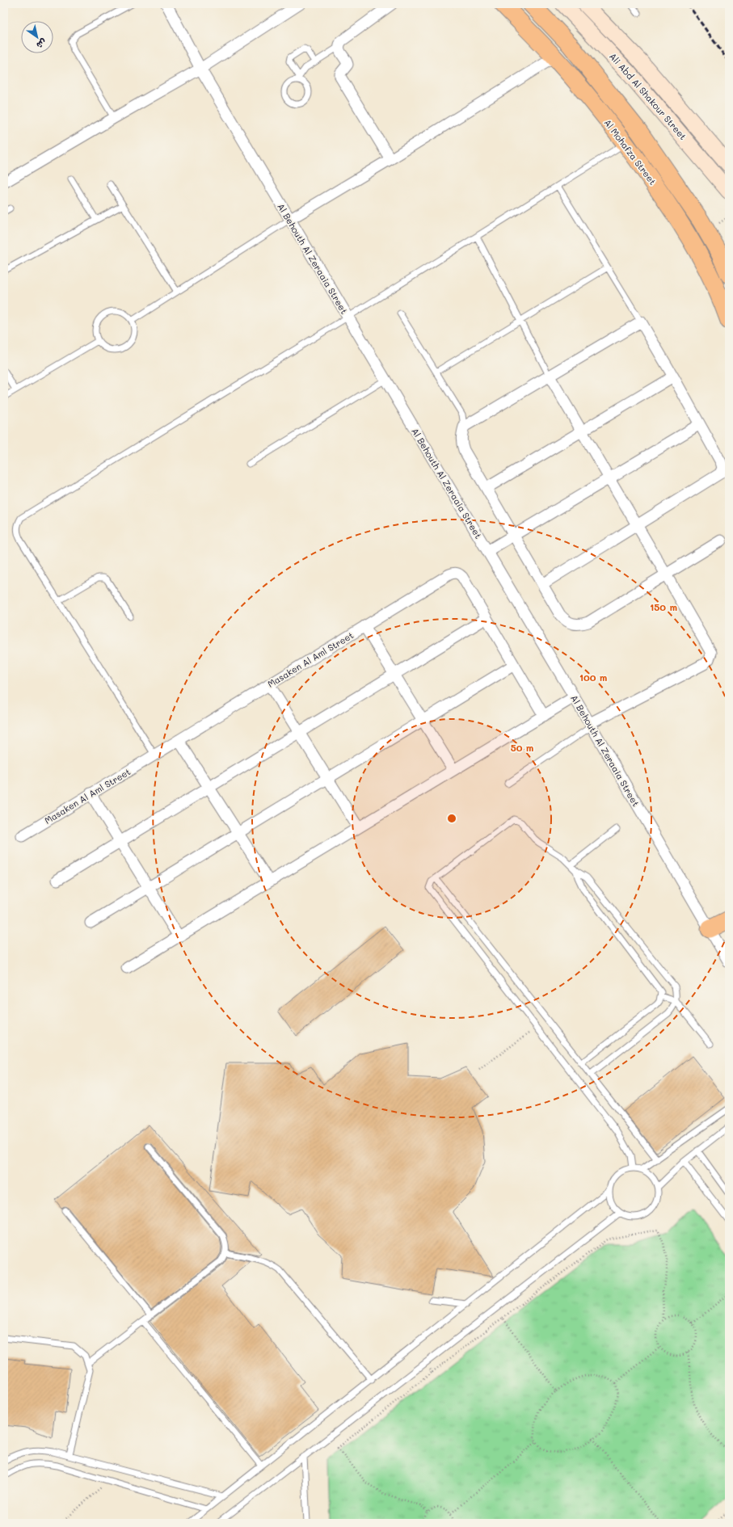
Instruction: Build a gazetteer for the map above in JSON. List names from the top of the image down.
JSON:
{
  "streets": {
    "main road": ["Ali Abd Al Shakour Street", "Al Mohafza Street"],
    "street": ["Al Behouth Al Zeraaia Street", "Masaken Al Aml Street"]
  },
  "north": "bottom right",
  "rings": ["150 m", "100 m", "50 m"]
}
